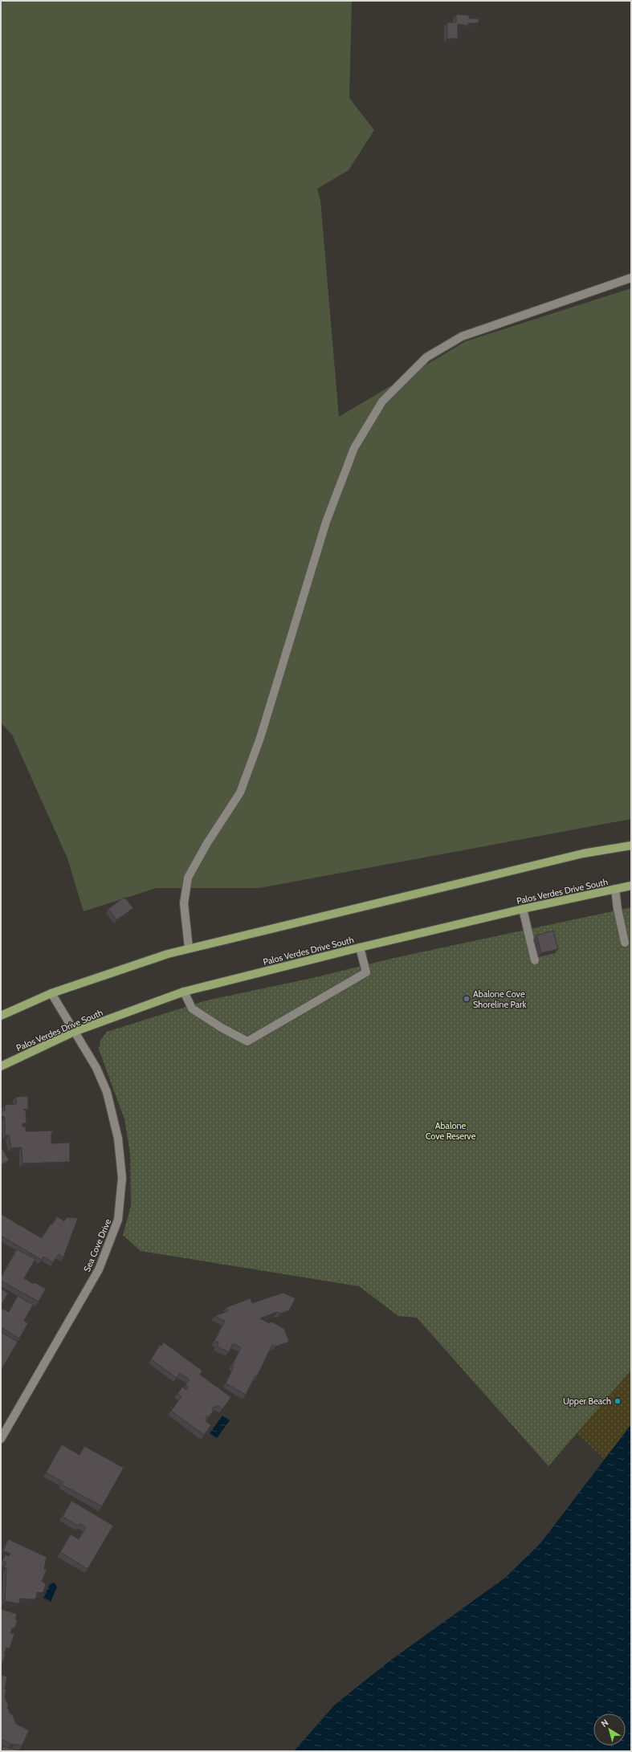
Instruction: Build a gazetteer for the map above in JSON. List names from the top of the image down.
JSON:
{
  "streets": {
    "main road": ["Palos Verdes Drive South"],
    "street": ["Sea Cove Drive"]
  },
  "crossings": [
    ["Palos Verdes Drive South", "Sea Cove Drive"]
  ],
  "parks": ["Abalone Cove Reserve"],
  "places": ["Abalone Cove Shoreline Park", "Upper Beach"],
  "north": "top left"
}
